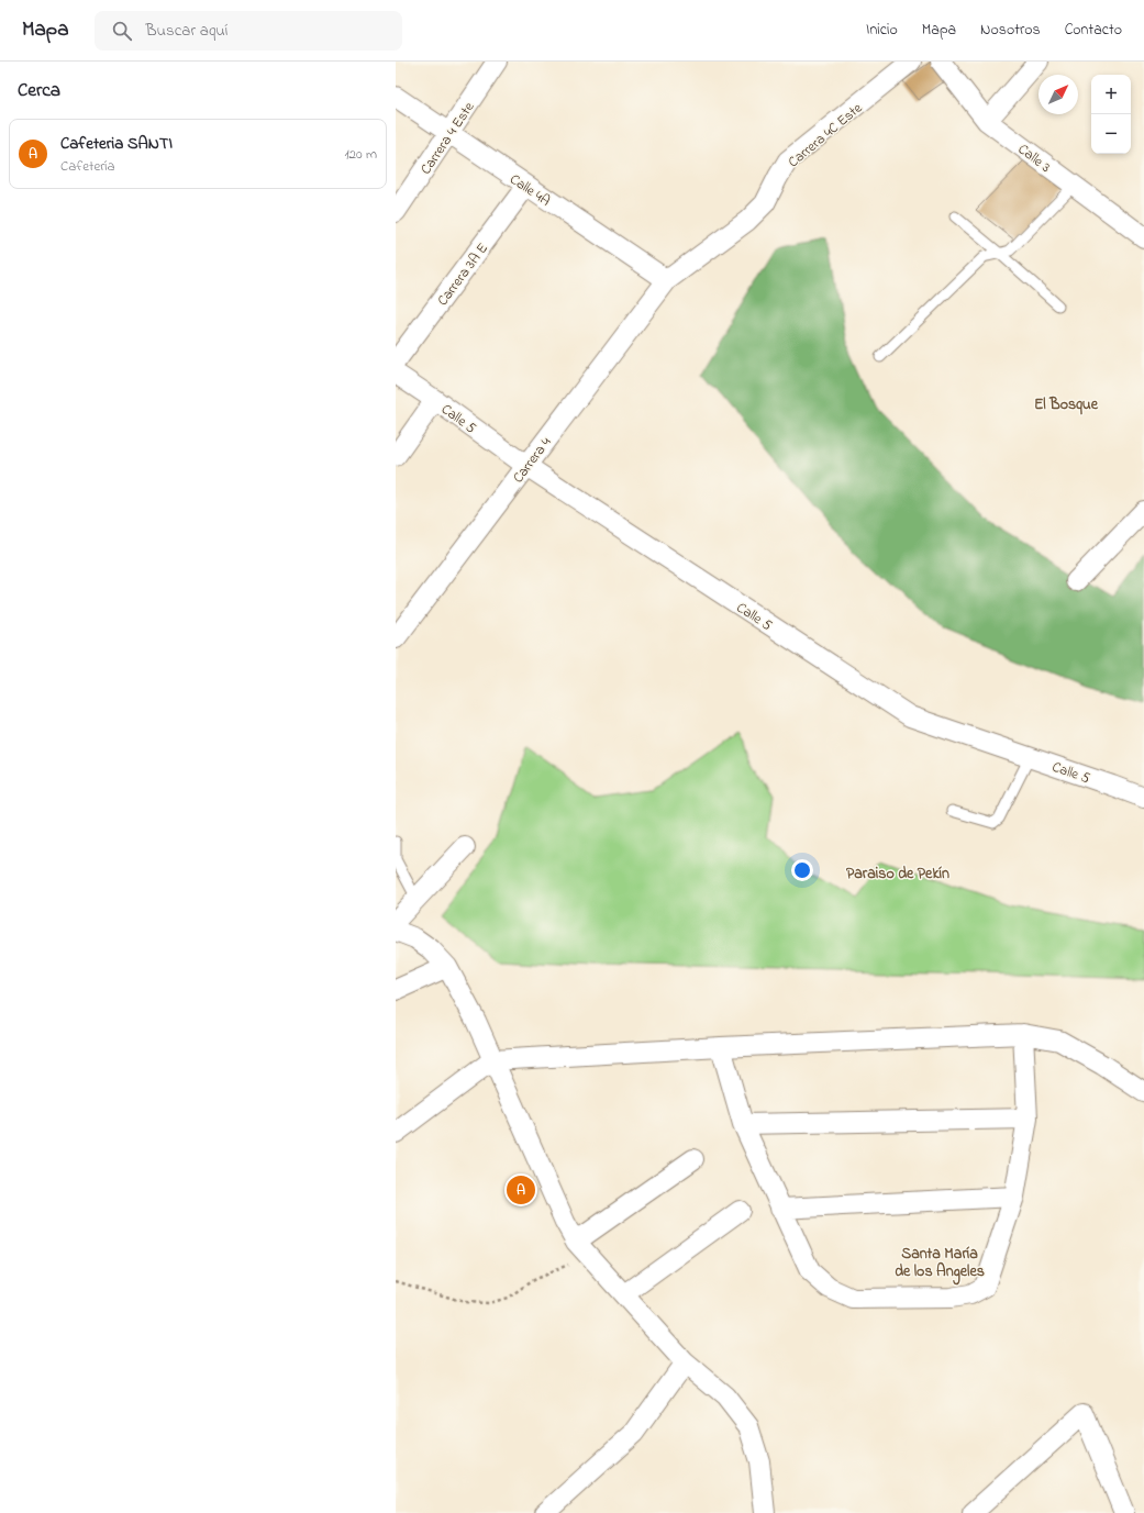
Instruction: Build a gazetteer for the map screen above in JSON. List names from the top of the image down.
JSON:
{
  "streets": {
    "street": [
      "Carrera 4C Este",
      "Carrera 4 Este",
      "Calle 3",
      "Calle 4A",
      "Carrera 3A E",
      "Calle 5",
      "Carrera 4"
    ]
  },
  "crossings": [
    ["Carrera 4C Este", "Calle 4A"],
    ["Carrera 4C Este", "Carrera 4"],
    ["Carrera 4 Este", "Calle 4A"],
    ["Calle 4A", "Carrera 3A E"],
    ["Calle 4A", "Carrera 4"],
    ["Calle 5", "Carrera 4"]
  ],
  "districts": ["El Bosque", "Paraiso de Pekín", "Santa María de los Angeles"],
  "north": "top right",
  "page": {
    "header": "Mapa",
    "search": "Buscar aquí",
    "nav": [
      "Inicio",
      "Mapa",
      "Nosotros",
      "Contacto"
    ],
    "heading": "Cerca",
    "map_buttons": ["+", "−"],
    "list": [
      {
        "mark": "A",
        "name": "Cafeteria SANTI",
        "note": "Cafetería",
        "value": "120 m"
      }
    ],
    "pins": "A"
  }
}
